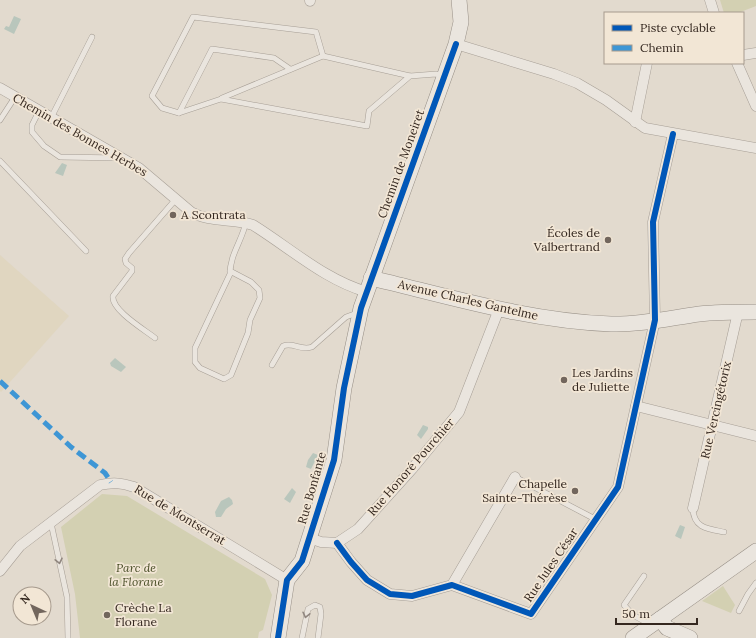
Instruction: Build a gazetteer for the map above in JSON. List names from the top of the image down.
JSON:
{
  "streets": {
    "main road": ["Chemin de Moneiret", "Avenue Charles Gantelme", "Rue Bonfante"],
    "street": [
      "Chemin des Bonnes Herbes",
      "Rue Vercingétorix",
      "Rue Honoré Pourchier",
      "Rue de Montserrat",
      "Rue Jules César"
    ]
  },
  "crossings": [
    ["Chemin des Bonnes Herbes", "Chemin de Moneiret"],
    ["Chemin des Bonnes Herbes", "Avenue Charles Gantelme"],
    ["Chemin des Bonnes Herbes", "Rue Bonfante"],
    ["Chemin de Moneiret", "Avenue Charles Gantelme"],
    ["Chemin de Moneiret", "Rue Bonfante"],
    ["Avenue Charles Gantelme", "Rue Vercingétorix"],
    ["Avenue Charles Gantelme", "Rue Honoré Pourchier"],
    ["Avenue Charles Gantelme", "Rue Bonfante"],
    ["Avenue Charles Gantelme", "Rue Jules César"],
    ["Rue Bonfante", "Rue de Montserrat"]
  ],
  "parks": ["Parc de la Florane"],
  "places": [
    "A Scontrata",
    "Écoles de Valbertrand",
    "Les Jardins de Juliette",
    "Chapelle Sainte-Thérèse",
    "Crèche La Florane"
  ],
  "legend": ["Piste cyclable", "Chemin"],
  "scale_bar": "50 m",
  "north": "top left"
}
